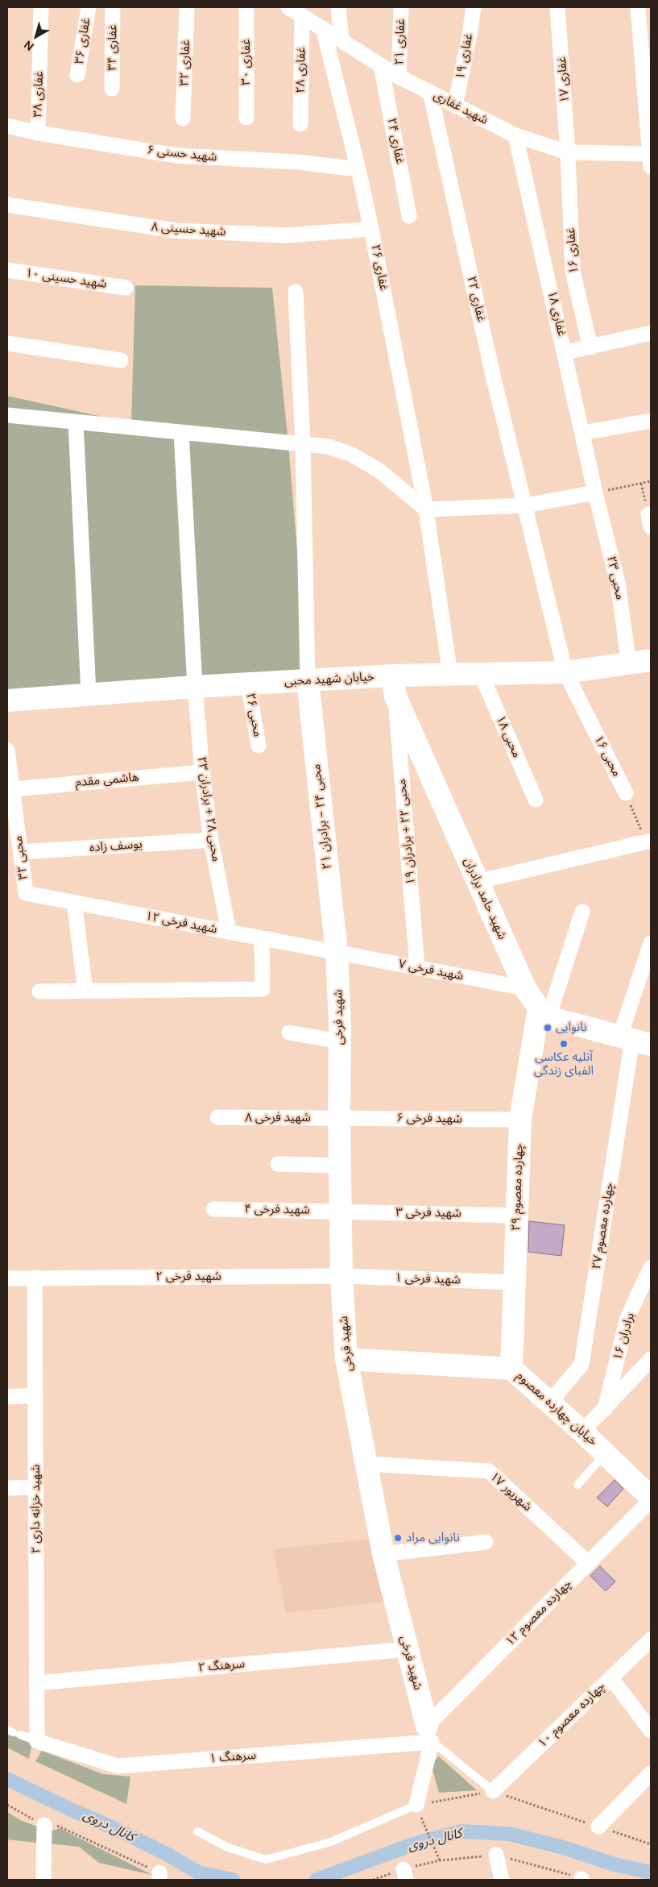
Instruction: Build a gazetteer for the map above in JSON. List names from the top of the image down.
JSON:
{
  "streets": {
    "street": [
      "غفاری ۳۶",
      "غفاری ۲۱",
      "غفاری ۳۴",
      "غفاری ۱۹",
      "غفاری ۳۰",
      "غفاری ۳۲",
      "غفاری ۲۸",
      "غفاری ۱۷",
      "غفاری ۳۸",
      "شهید غفاری",
      "غفاری ۲۴",
      "شهید حسنی ۶",
      "شهید حسینی ۸",
      "غفاری ۱۶",
      "غفاری ۲۶",
      "شهید حسینی ۱۰",
      "غفاری ۲۲",
      "غفاری ۱۸",
      "محبی ۲۳",
      "خیابان شهید محبی",
      "محبی ۲۶",
      "محبی ۱۸",
      "محبی ۱۶",
      "هاشمی مقدم",
      "محبی ۲۸ + برادران ۲۳",
      "محبی ۲۴ - برادران ۲۱",
      "محبی ۲۲ + برادران ۱۹",
      "یوسف زاده",
      "محبی ۳۲",
      "شهید حامد برادران",
      "شهید فرخی ۱۲",
      "شهید فرخی ۷",
      "شهید فرخی",
      "شهید فرخی ۸",
      "شهید فرخی ۶",
      "چهارده معصوم ۲۹",
      "شهید فرخی ۴",
      "شهید فرخی ۳",
      "چهارده معصوم ۲۷",
      "شهید فرخی ۲",
      "شهید فرخی ۱",
      "برادران ۱۶",
      "خیابان چهارده معصوم",
      "۱۷ شهریور",
      "شهید خزانه داری ۲",
      "چهارده معصوم ۱۲",
      "سرهنگ ۲",
      "چهارده معصوم ۱۰",
      "سرهنگ ۱"
    ]
  },
  "crossings": [
    ["غفاری ۲۱", "شهید غفاری"],
    ["غفاری ۱۹", "شهید غفاری"],
    ["غفاری ۲۸", "شهید غفاری"],
    ["غفاری ۱۷", "شهید غفاری"],
    ["غفاری ۱۷", "غفاری ۱۶"],
    ["غفاری ۳۸", "شهید حسنی ۶"],
    ["شهید غفاری", "غفاری ۲۴"],
    ["شهید غفاری", "غفاری ۱۶"],
    ["شهید غفاری", "غفاری ۲۶"],
    ["شهید غفاری", "غفاری ۲۲"],
    ["شهید غفاری", "غفاری ۱۸"],
    ["شهید حسنی ۶", "غفاری ۲۶"],
    ["شهید حسینی ۸", "غفاری ۲۶"],
    ["غفاری ۲۶", "خیابان شهید محبی"],
    ["غفاری ۲۲", "خیابان شهید محبی"],
    ["غفاری ۲۲", "محبی ۱۶"],
    ["غفاری ۱۸", "محبی ۲۳"],
    ["محبی ۲۳", "خیابان شهید محبی"],
    ["خیابان شهید محبی", "محبی ۲۶"],
    ["خیابان شهید محبی", "محبی ۱۸"],
    ["خیابان شهید محبی", "محبی ۱۶"],
    ["خیابان شهید محبی", "محبی ۲۸ + برادران ۲۳"],
    ["خیابان شهید محبی", "محبی ۲۴ - برادران ۲۱"],
    ["خیابان شهید محبی", "محبی ۲۲ + برادران ۱۹"],
    ["خیابان شهید محبی", "شهید حامد برادران"],
    ["هاشمی مقدم", "محبی ۲۸ + برادران ۲۳"],
    ["هاشمی مقدم", "محبی ۳۲"],
    ["محبی ۲۸ + برادران ۲۳", "یوسف زاده"],
    ["محبی ۲۸ + برادران ۲۳", "شهید فرخی ۱۲"],
    ["محبی ۲۴ - برادران ۲۱", "شهید فرخی ۱۲"],
    ["محبی ۲۴ - برادران ۲۱", "شهید فرخی ۷"],
    ["محبی ۲۴ - برادران ۲۱", "شهید فرخی"],
    ["محبی ۲۲ + برادران ۱۹", "شهید حامد برادران"],
    ["محبی ۲۲ + برادران ۱۹", "شهید فرخی ۷"],
    ["یوسف زاده", "محبی ۳۲"],
    ["محبی ۳۲", "شهید فرخی ۱۲"],
    ["شهید حامد برادران", "شهید فرخی ۷"],
    ["شهید حامد برادران", "چهارده معصوم ۲۹"],
    ["شهید فرخی ۱۲", "شهید فرخی ۷"],
    ["شهید فرخی ۱۲", "شهید فرخی"],
    ["شهید فرخی ۷", "شهید فرخی"],
    ["شهید فرخی", "شهید فرخی ۸"],
    ["شهید فرخی", "شهید فرخی ۶"],
    ["شهید فرخی", "شهید فرخی ۴"],
    ["شهید فرخی", "شهید فرخی ۳"],
    ["شهید فرخی", "شهید فرخی ۲"],
    ["شهید فرخی", "شهید فرخی ۱"],
    ["شهید فرخی", "خیابان چهارده معصوم"],
    ["شهید فرخی", "۱۷ شهریور"],
    ["شهید فرخی", "چهارده معصوم ۱۲"],
    ["شهید فرخی", "سرهنگ ۲"],
    ["شهید فرخی", "سرهنگ ۱"],
    ["شهید فرخی ۸", "شهید فرخی ۶"],
    ["شهید فرخی ۶", "چهارده معصوم ۲۹"],
    ["چهارده معصوم ۲۹", "شهید فرخی ۳"],
    ["چهارده معصوم ۲۹", "شهید فرخی ۱"],
    ["چهارده معصوم ۲۹", "خیابان چهارده معصوم"],
    ["شهید فرخی ۴", "شهید فرخی ۳"],
    ["چهارده معصوم ۲۷", "خیابان چهارده معصوم"],
    ["شهید فرخی ۲", "شهید فرخی ۱"],
    ["شهید فرخی ۲", "شهید خزانه داری ۲"],
    ["خیابان چهارده معصوم", "چهارده معصوم ۱۲"],
    ["۱۷ شهریور", "چهارده معصوم ۱۲"],
    ["شهید خزانه داری ۲", "سرهنگ ۲"],
    ["شهید خزانه داری ۲", "سرهنگ ۱"],
    ["چهارده معصوم ۱۲", "سرهنگ ۱"]
  ],
  "water": ["کانال دروی"],
  "places": ["نانوایی", "آتلیه عکاسی الفبای زندگی", "نانوایی مراد"],
  "north": "bottom left"
}
